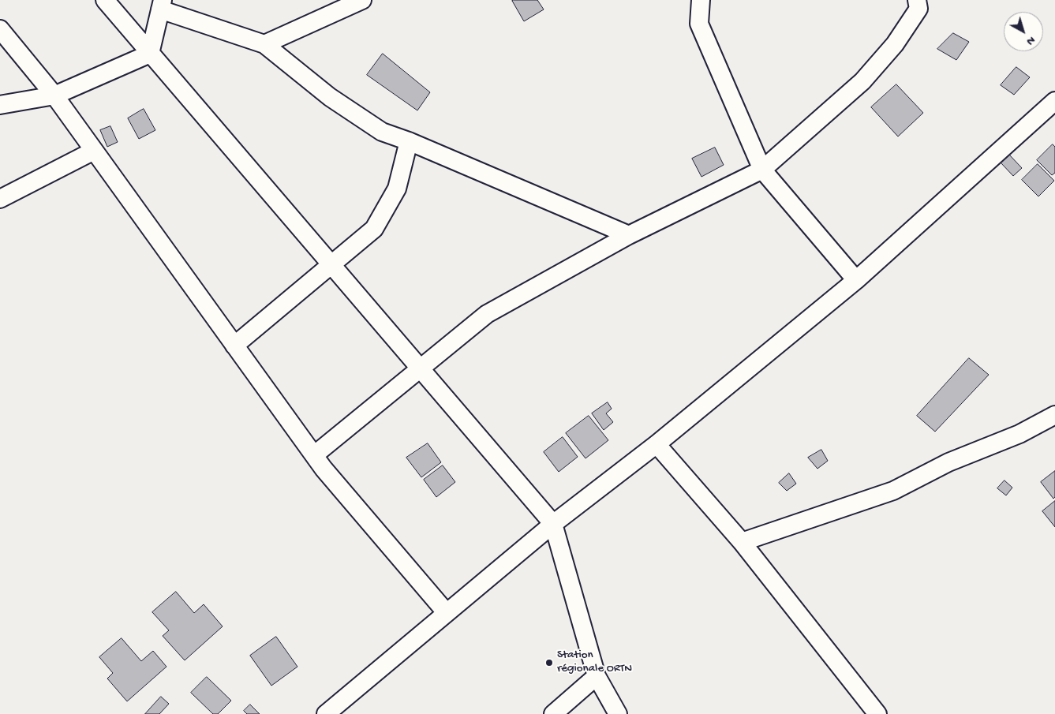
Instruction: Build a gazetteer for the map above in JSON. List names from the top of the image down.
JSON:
{
  "places": ["Station régionale ORTN"],
  "north": "bottom right"
}
